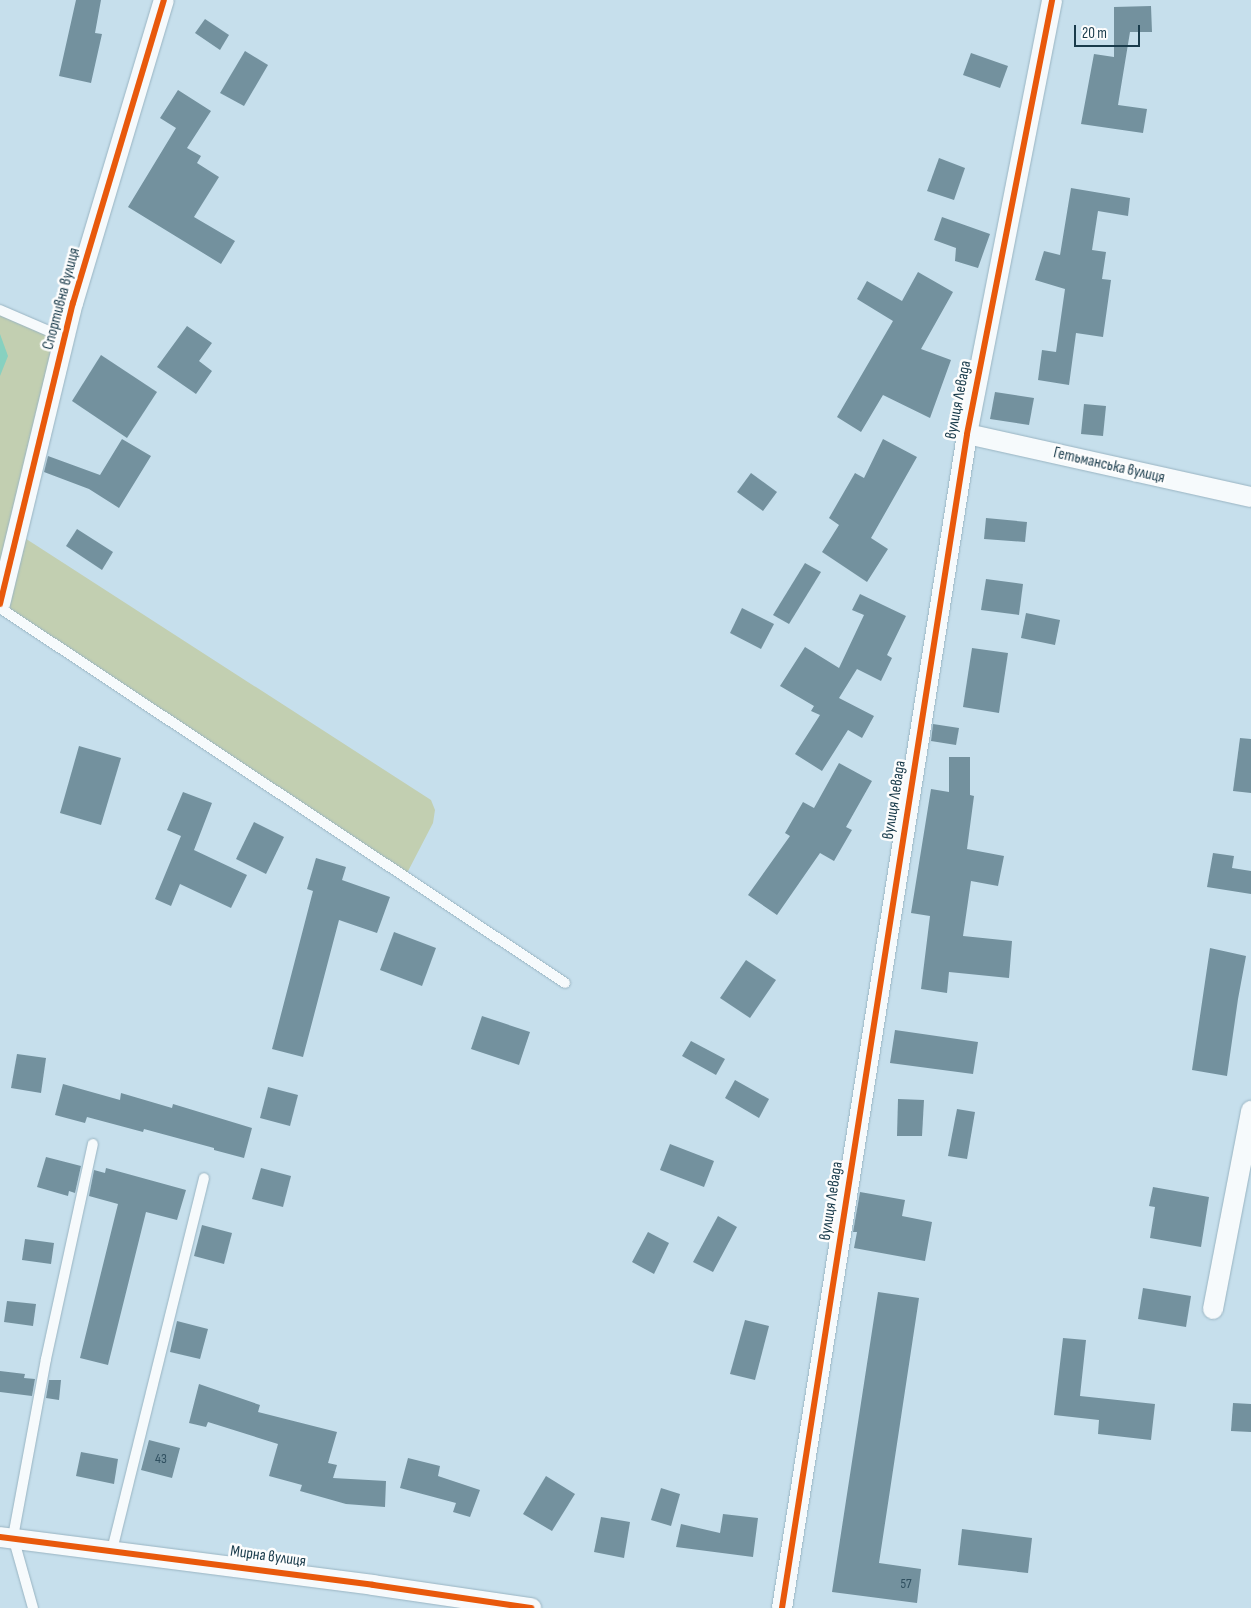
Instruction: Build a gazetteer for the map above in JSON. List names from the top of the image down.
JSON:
{
  "streets": {
    "street": [
      "Спортивна вулиця",
      "вулиця Левада",
      "Гетьманська вулиця",
      "Мирна вулиця"
    ]
  },
  "crossings": [
    ["вулиця Левада", "Гетьманська вулиця"]
  ],
  "house_numbers": ["43", "57"],
  "scale_bar": "20 m"
}
